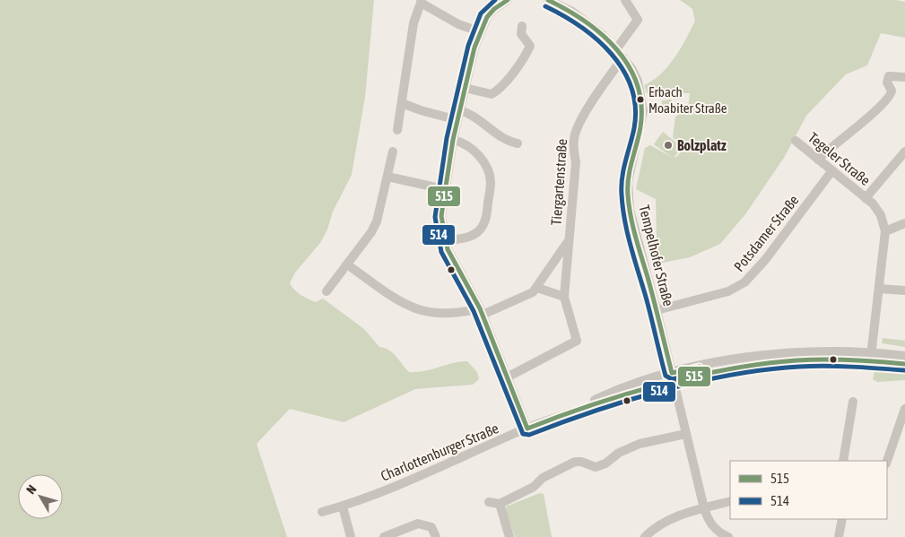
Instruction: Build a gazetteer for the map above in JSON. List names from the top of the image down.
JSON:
{
  "streets": {
    "street": [
      "Tegeler Straße",
      "Tiergartenstraße",
      "Potsdamer Straße",
      "Tempelhofer Straße",
      "Charlottenburger Straße"
    ]
  },
  "crossings": [
    ["Tegeler Straße", "Potsdamer Straße"],
    ["Tegeler Straße", "Charlottenburger Straße"],
    ["Tiergartenstraße", "Tempelhofer Straße"],
    ["Potsdamer Straße", "Tempelhofer Straße"],
    ["Tempelhofer Straße", "Charlottenburger Straße"]
  ],
  "places": ["Erbach Moabiter Straße", "Bolzplatz"],
  "lines": ["transit line 515", "transit line 514"],
  "legend": ["515", "514"],
  "north": "top left"
}
